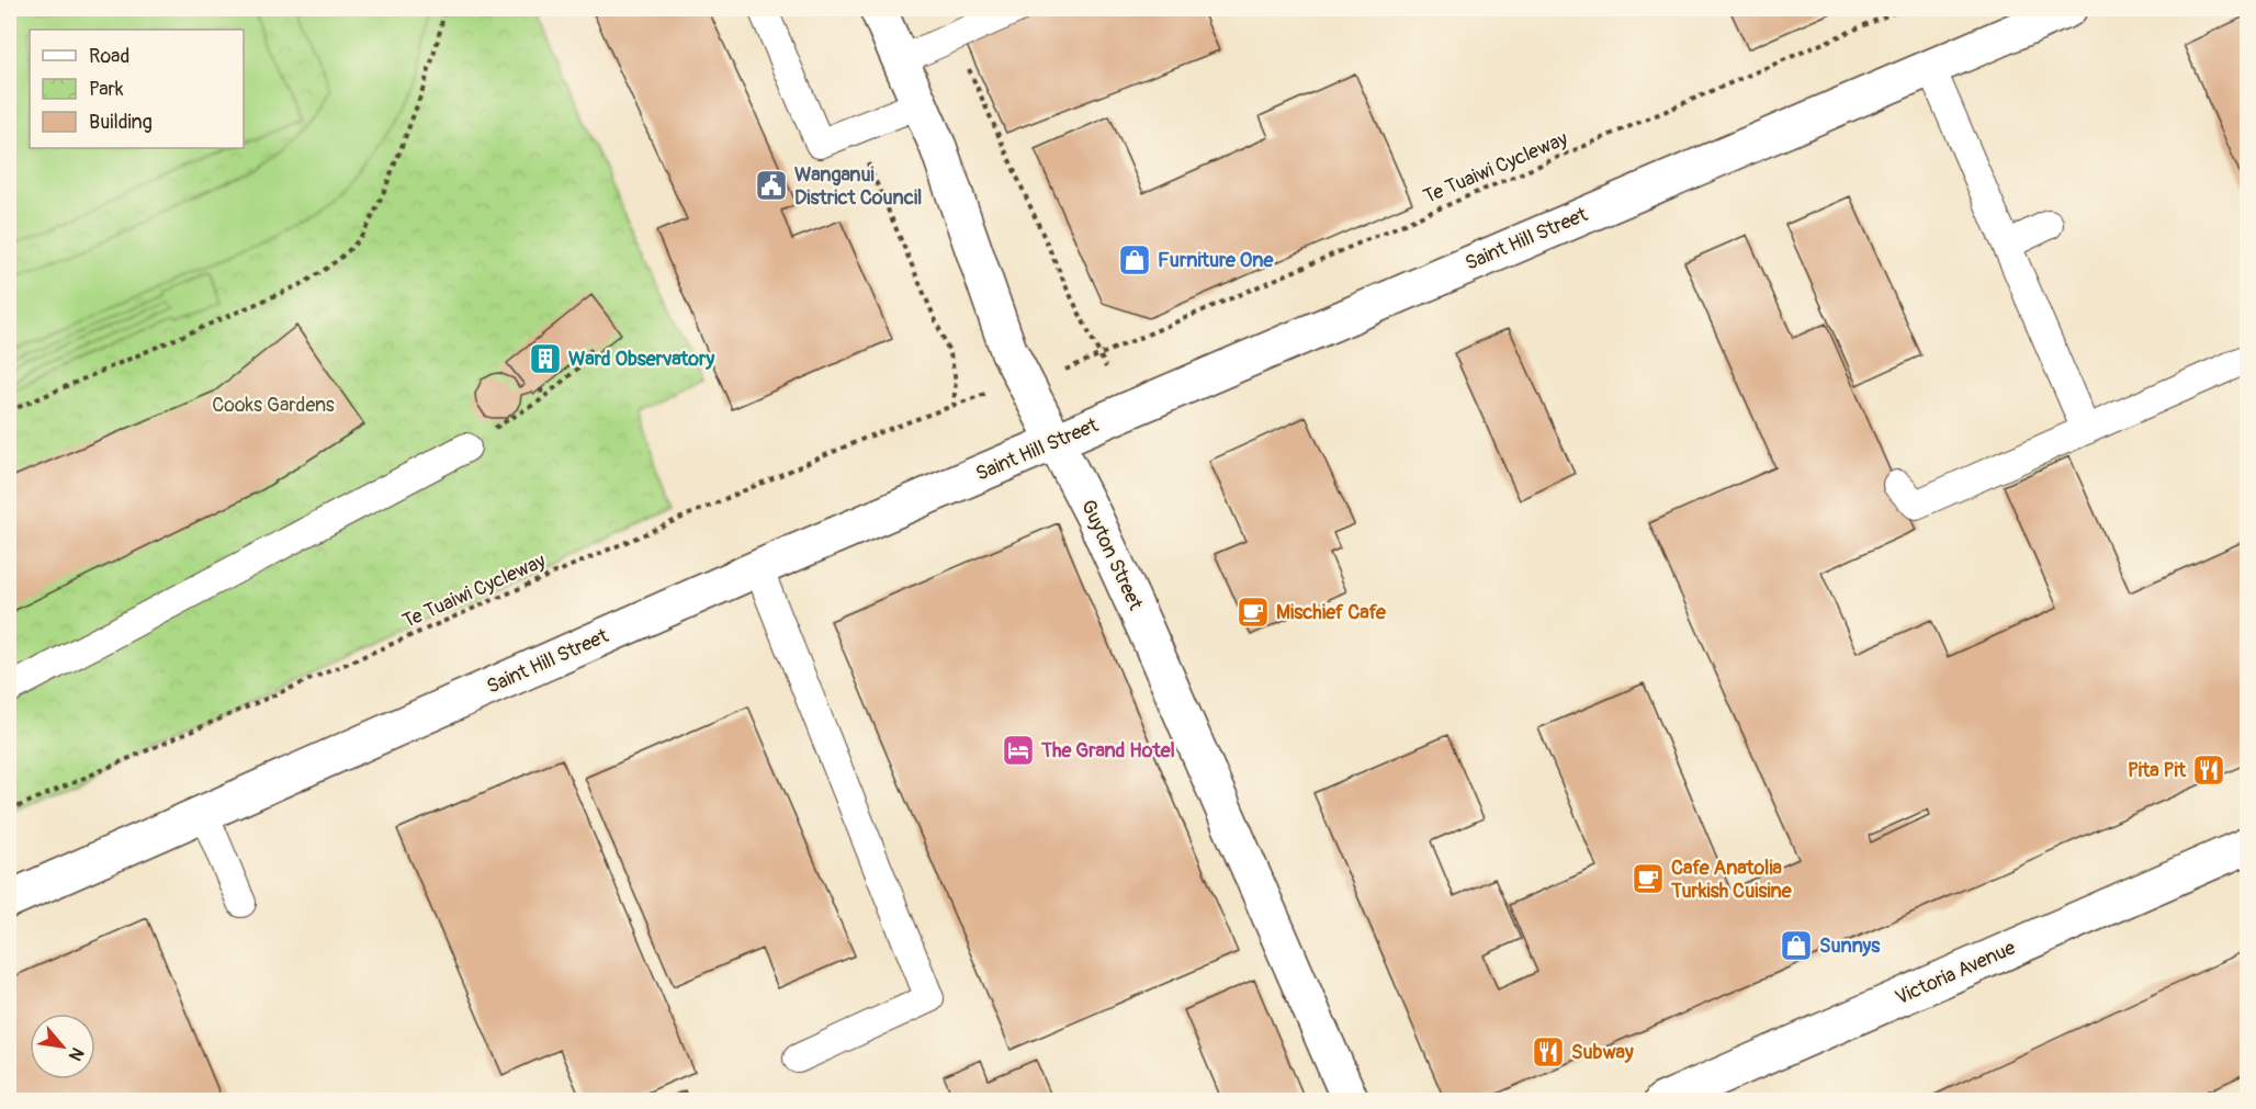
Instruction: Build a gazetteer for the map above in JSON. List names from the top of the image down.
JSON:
{
  "streets": {
    "main road": ["Saint Hill Street", "Guyton Street", "Victoria Avenue"],
    "path": ["Te Tuaiwi Cycleway"]
  },
  "crossings": [
    ["Saint Hill Street", "Guyton Street"]
  ],
  "parks": ["Cooks Gardens"],
  "places": {
    "public building": ["Wanganui District Council"],
    "shop": ["Furniture One", "Sunnys"],
    "building": ["Ward Observatory"],
    "cafe": ["Mischief Cafe", "Cafe Anatolia Turkish Cuisine"],
    "hotel": ["The Grand Hotel"],
    "restaurant": ["Pita Pit", "Subway"]
  },
  "legend": ["Road", "Park", "Building"],
  "north": "bottom right"
}
